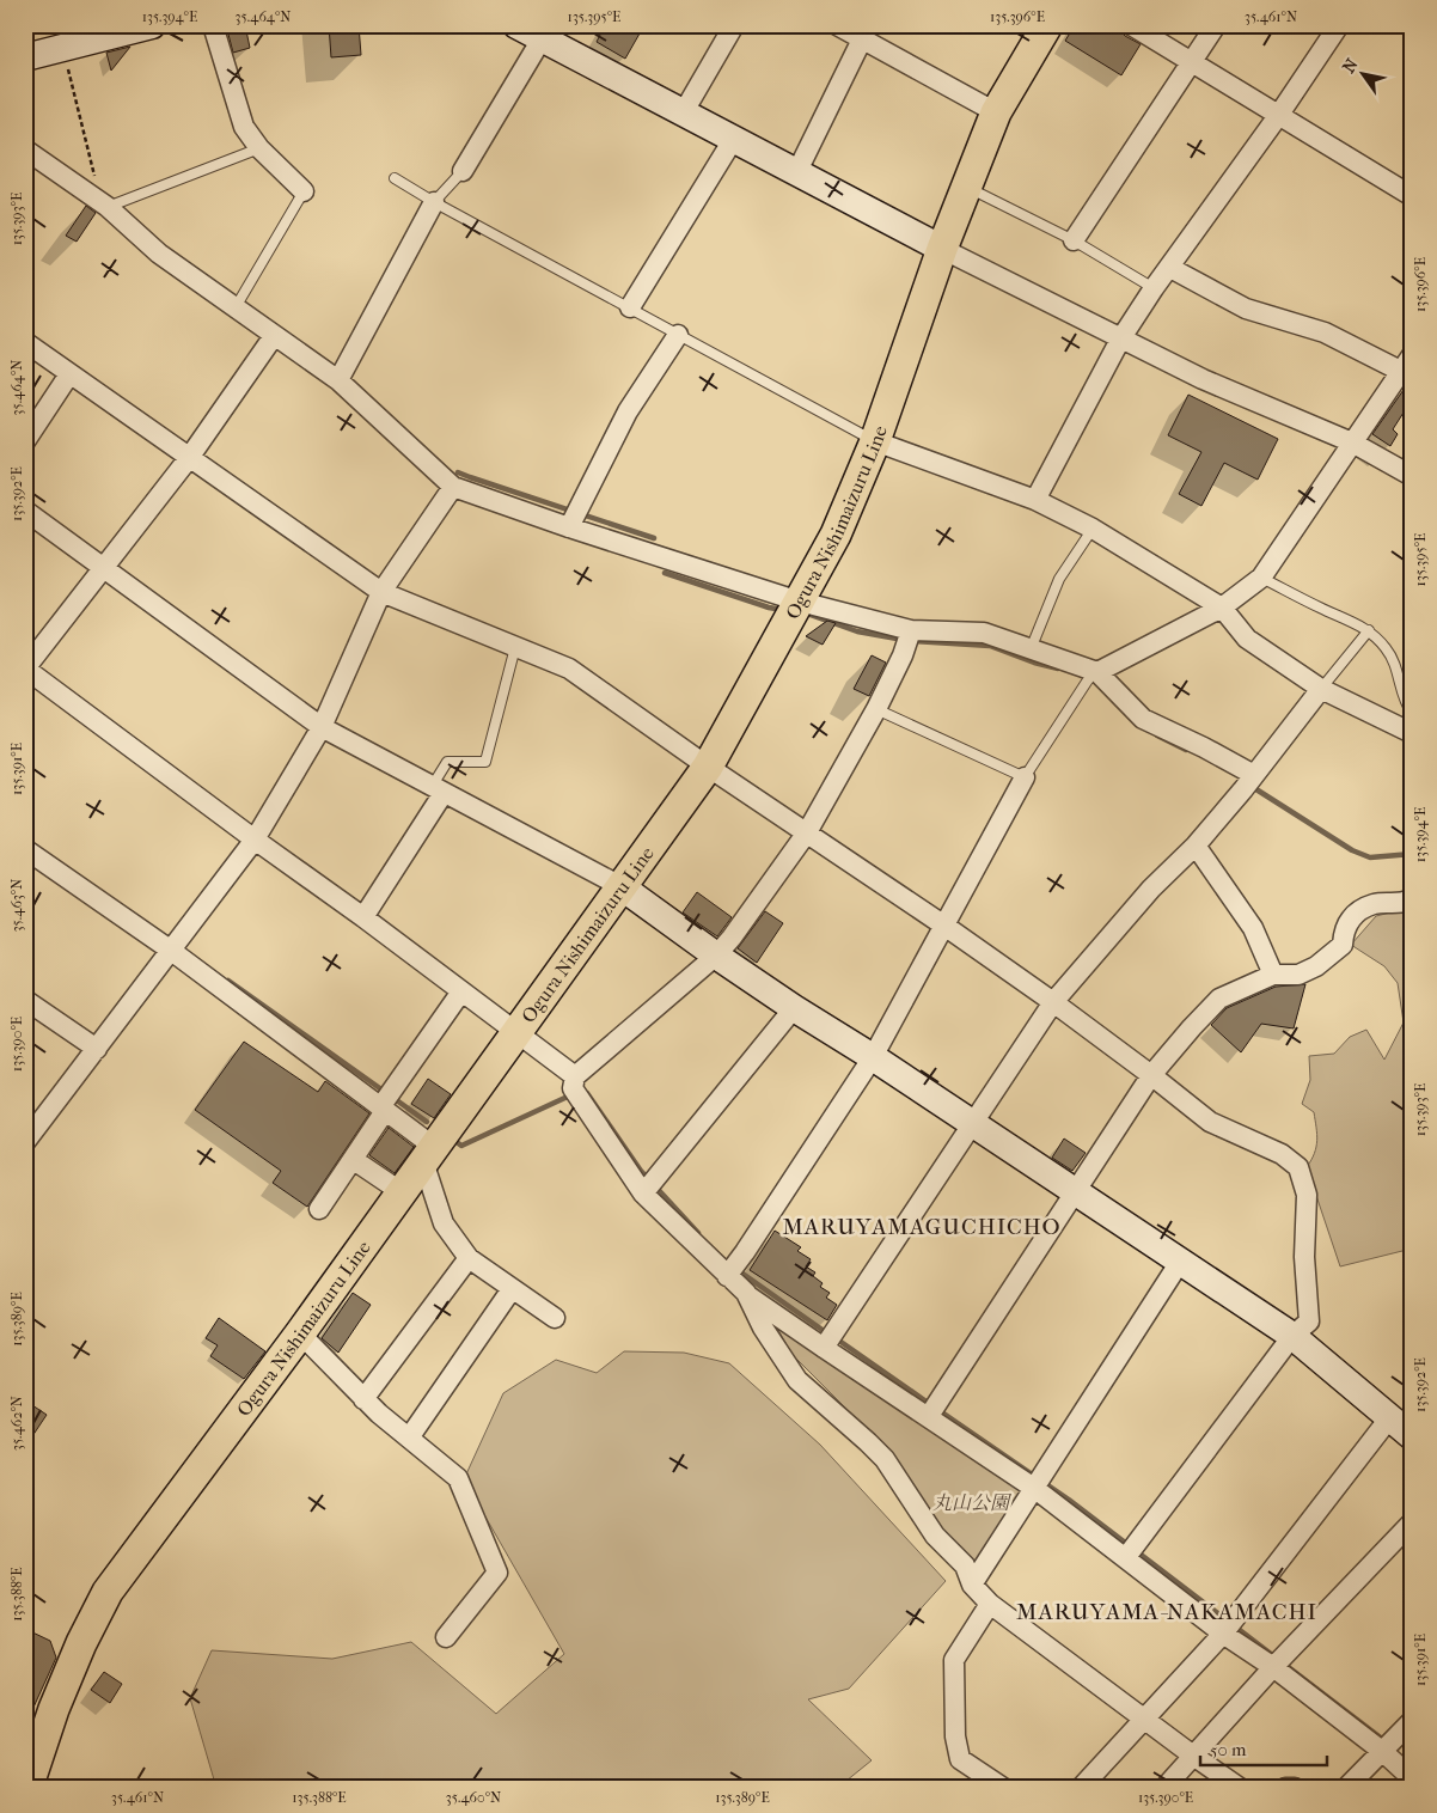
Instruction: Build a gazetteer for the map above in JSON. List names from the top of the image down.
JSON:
{
  "streets": {
    "main road": ["Ogura Nishimaizuru Line"]
  },
  "districts": ["MARUYAMAGUCHICHO", "MARUYAMA-NAKAMACHI"],
  "parks": ["丸山公園"],
  "scale_bar": "50 m",
  "north": "top left",
  "coordinates": [
    "135.394°E",
    "35.464°N",
    "135.395°E",
    "135.396°E",
    "35.461°N",
    "135.393°E",
    "135.392°E",
    "135.391°E",
    "35.463°N",
    "135.390°E",
    "135.389°E",
    "35.462°N",
    "135.388°E",
    "35.460°N"
  ]
}
